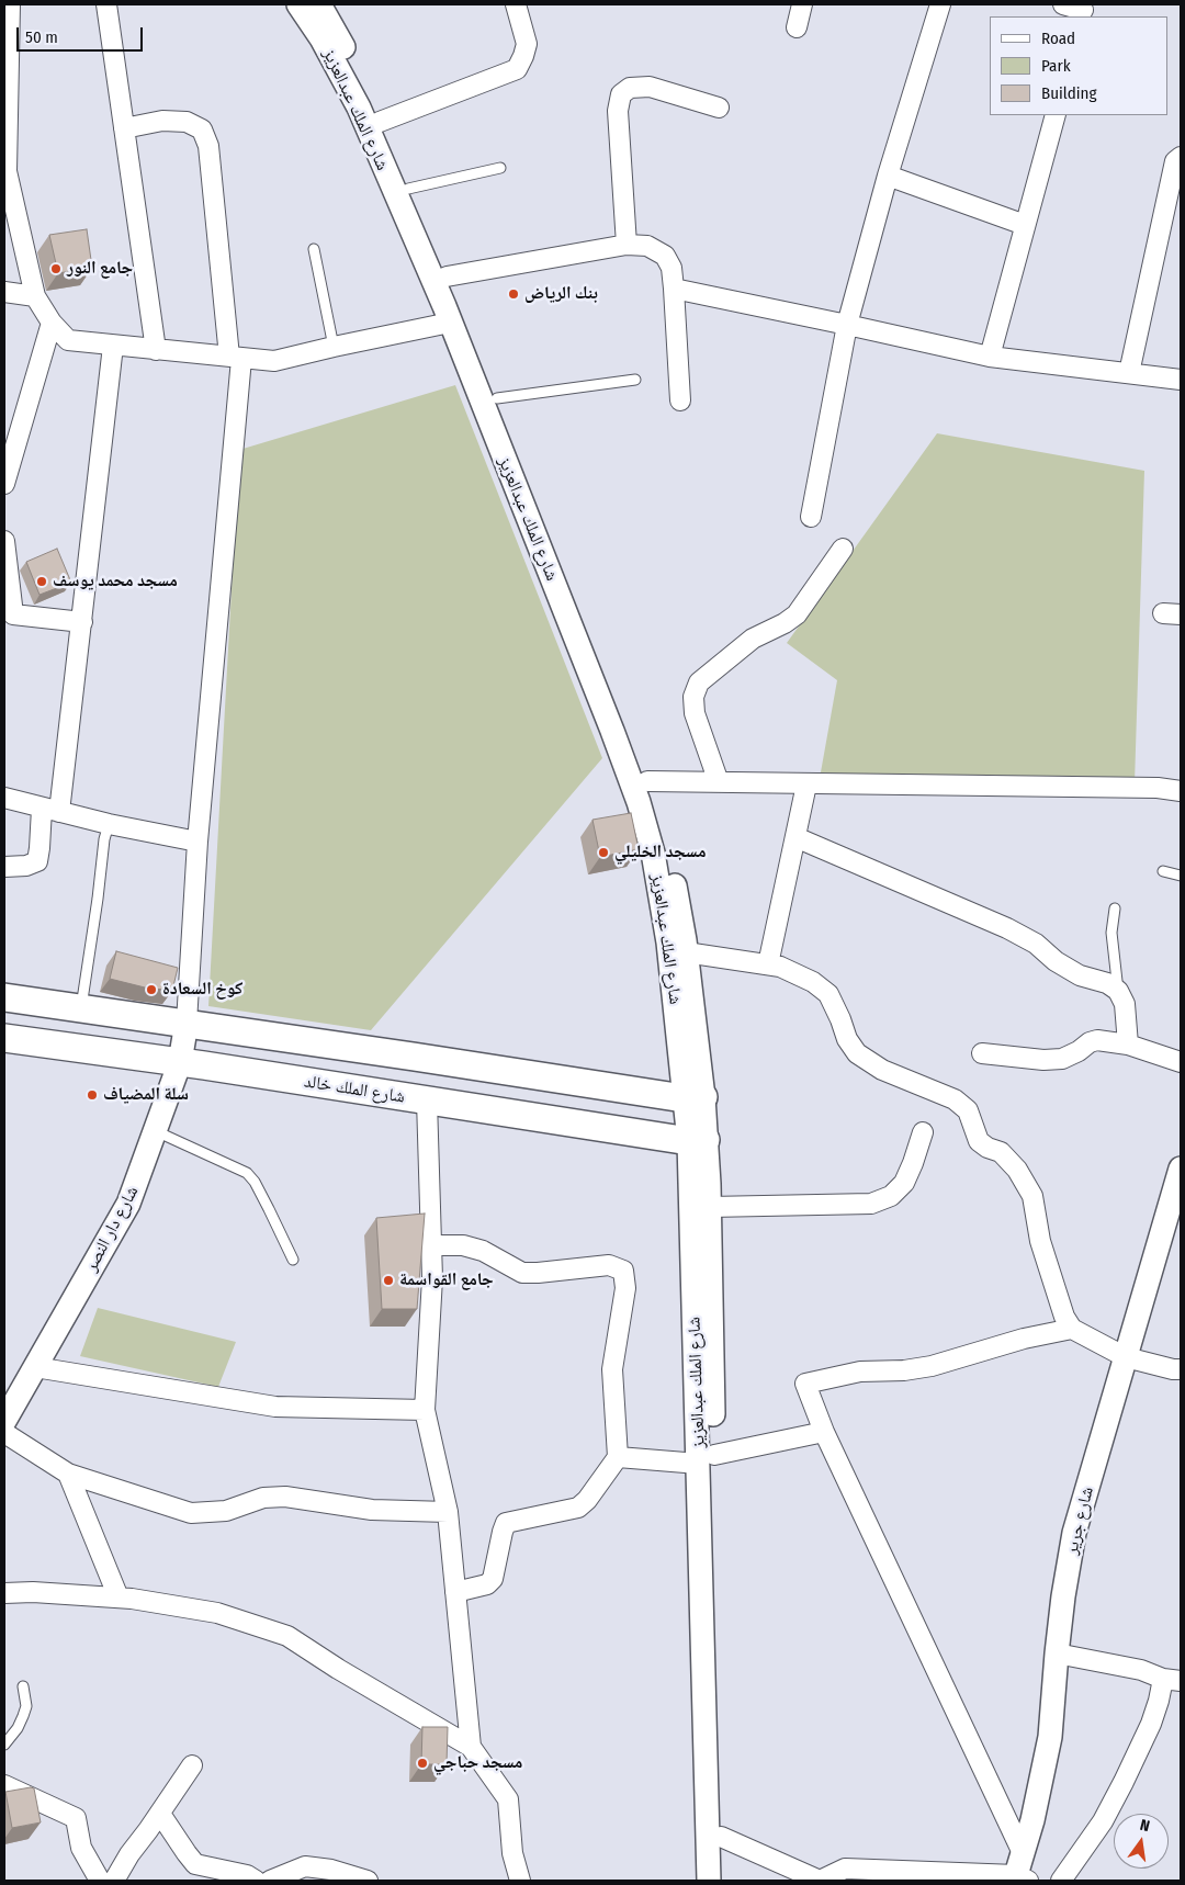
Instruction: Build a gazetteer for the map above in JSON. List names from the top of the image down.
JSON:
{
  "streets": {
    "main road": ["شارع الملك خالد"],
    "street": ["شارع الملك عبدالعزيز", "شارع دار النصر", "شارع جرير"]
  },
  "crossings": [
    ["شارع الملك عبدالعزيز", "شارع الملك خالد"],
    ["شارع الملك خالد", "شارع دار النصر"]
  ],
  "places": [
    "جامع النور",
    "بنك الرياض",
    "مسجد محمد يوسف",
    "مسجد الخليلي",
    "كوخ السعادة",
    "سلة المضياف",
    "جامع القواسمة",
    "مسجد حباجي"
  ],
  "legend": ["Road", "Park", "Building"],
  "scale_bar": "50 m",
  "north": "top"
}
